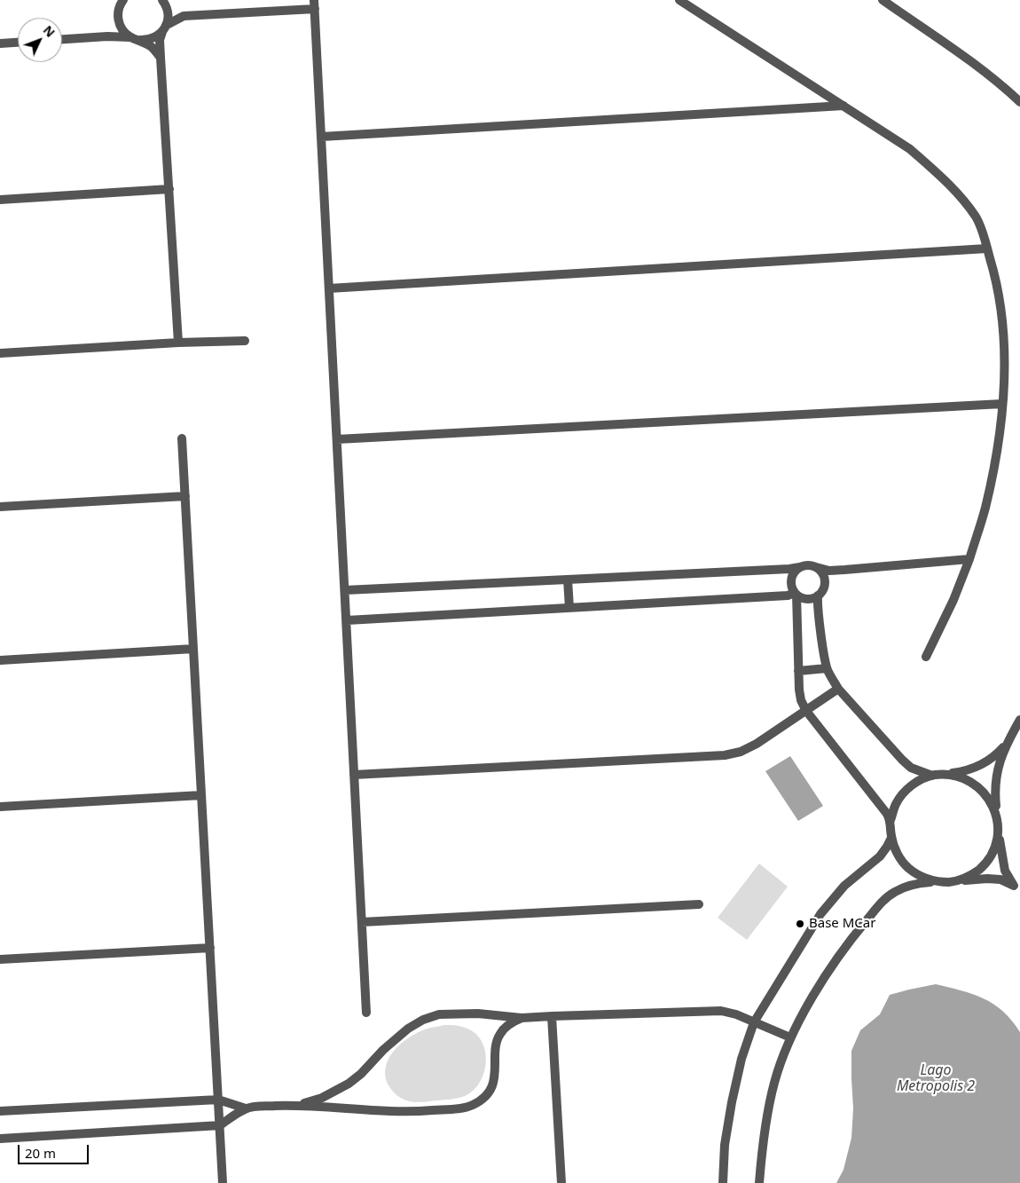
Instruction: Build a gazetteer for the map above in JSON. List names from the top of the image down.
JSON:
{
  "water": ["Lago Metropolis 2"],
  "places": ["Base MCar"],
  "scale_bar": "20 m",
  "north": "top right"
}
